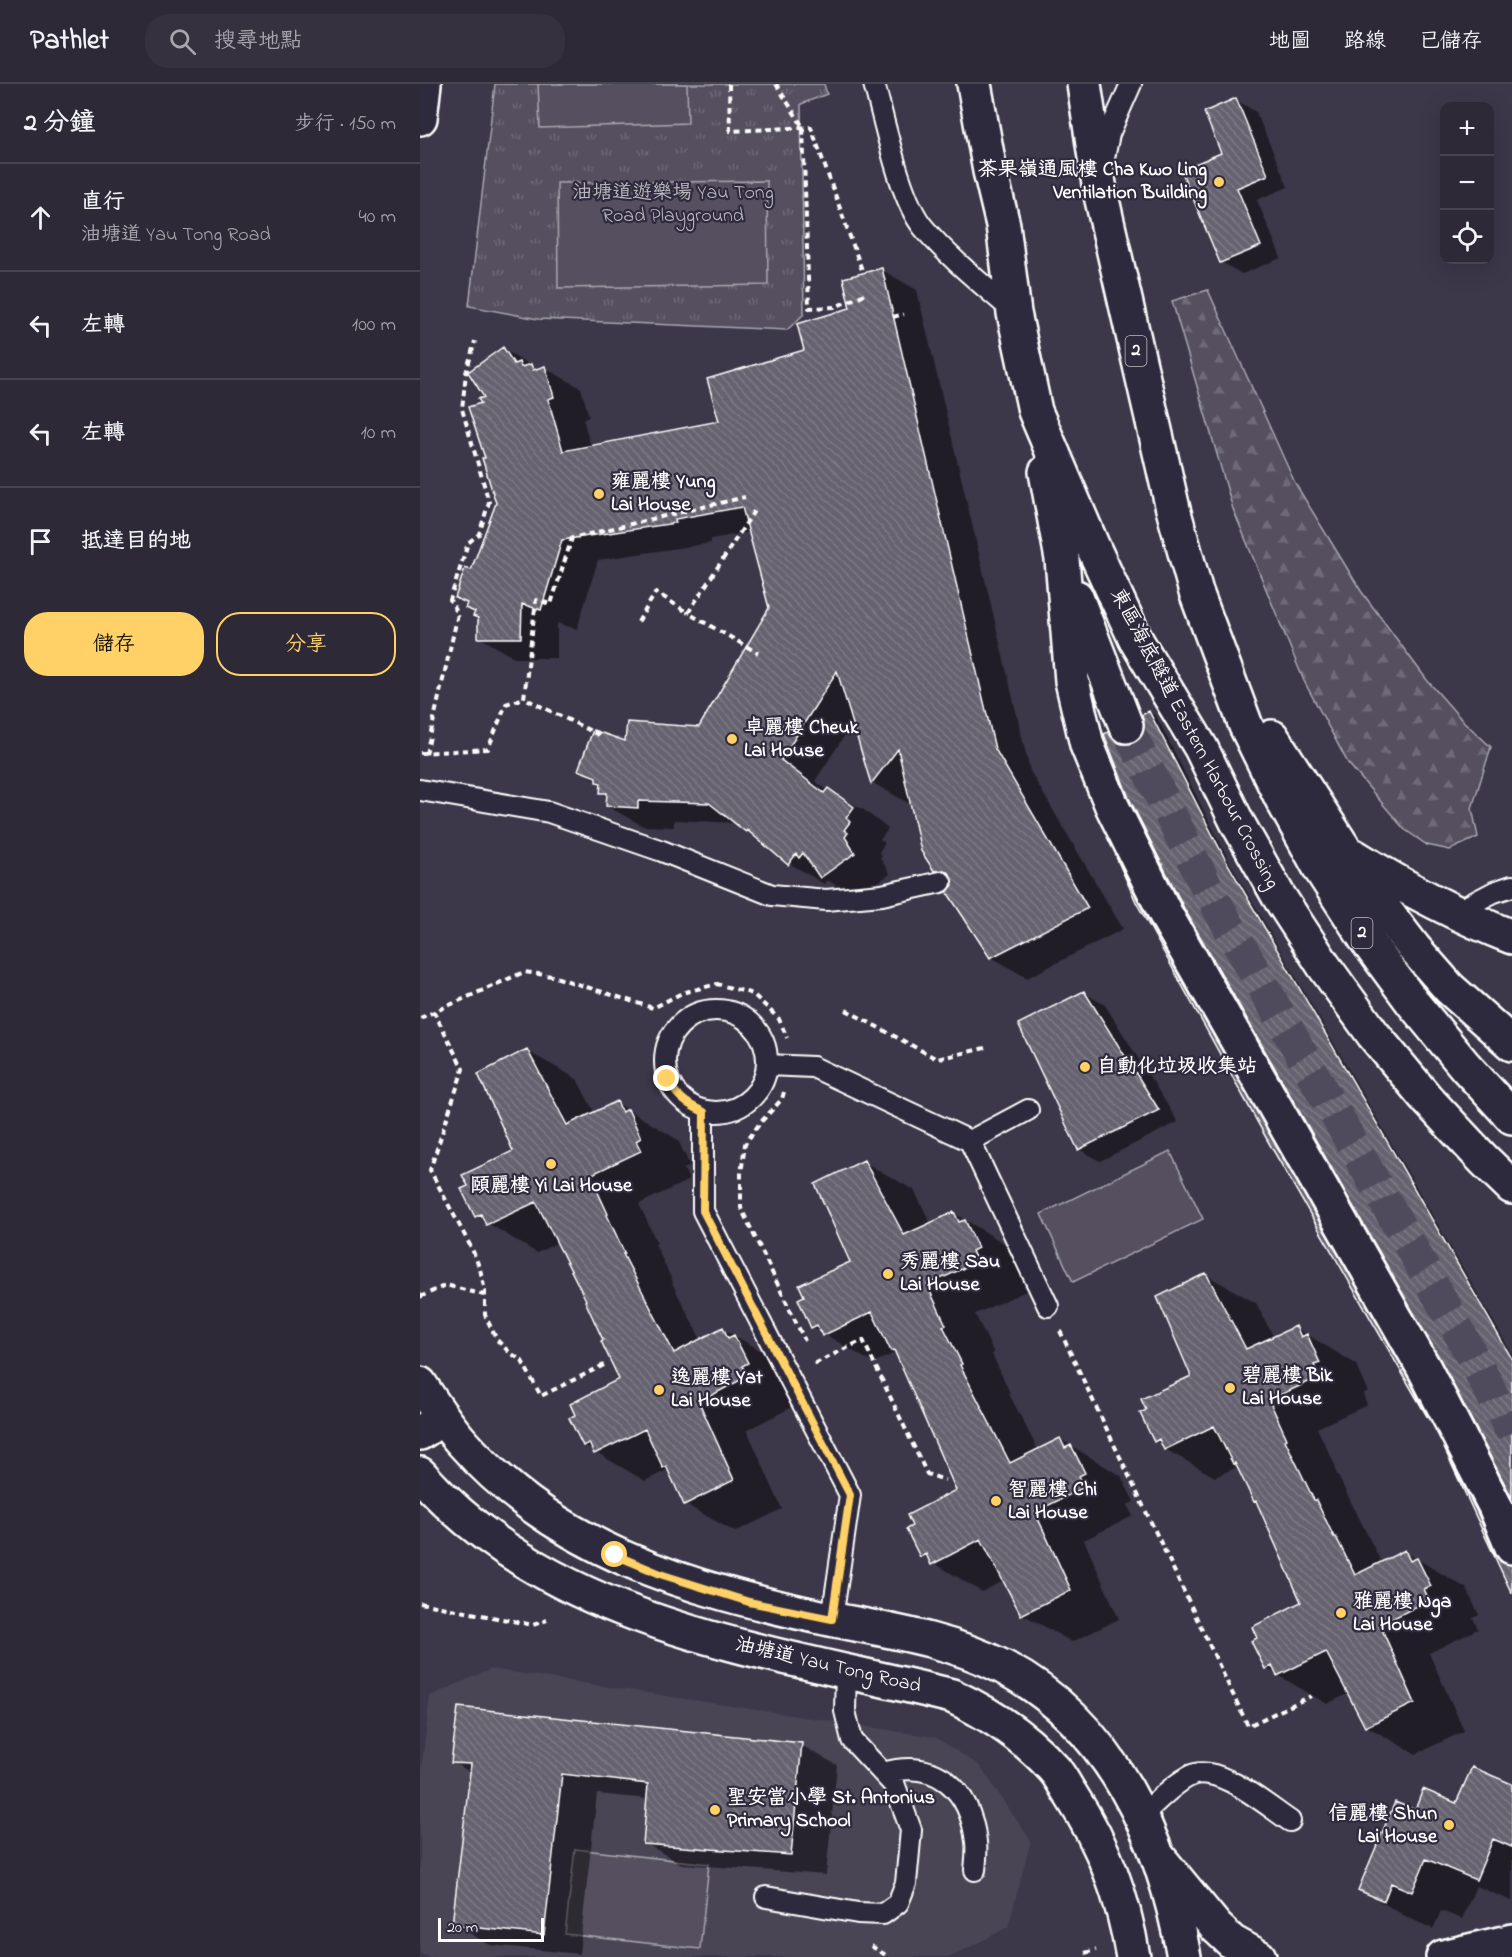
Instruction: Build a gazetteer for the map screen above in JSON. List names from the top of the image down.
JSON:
{
  "streets": {
    "main road": ["2", "東區海底隧道 Eastern Harbour Crossing", "油塘道 Yau Tong Road"]
  },
  "parks": ["油塘道遊樂場 Yau Tong Road Playground"],
  "places": [
    "茶果嶺通風樓 Cha Kwo Ling Ventilation Building",
    "雍麗樓 Yung Lai House",
    "卓麗樓 Cheuk Lai House",
    "自動化垃圾收集站",
    "頤麗樓 Yi Lai House",
    "秀麗樓 Sau Lai House",
    "碧麗樓 Bik Lai House",
    "逸麗樓 Yat Lai House",
    "智麗樓 Chi Lai House",
    "雅麗樓 Nga Lai House",
    "聖安當小學 St. Antonius Primary School",
    "信麗樓 Shun Lai House"
  ],
  "scale_bar": "20 m",
  "page": {
    "header": "Pathlet",
    "search": "搜尋地點",
    "nav": ["地圖", "路線", "已儲存"],
    "heading": ["2 分鐘", "步行 · 150 m"],
    "map_buttons": ["+", "−"],
    "list": [
      ["直行", "油塘道 Yau Tong Road", "40 m"],
      ["左轉", "100 m"],
      ["左轉", "10 m"],
      "抵達目的地"
    ],
    "buttons": ["儲存", "分享"],
    "scale": "20 m"
  }
}
